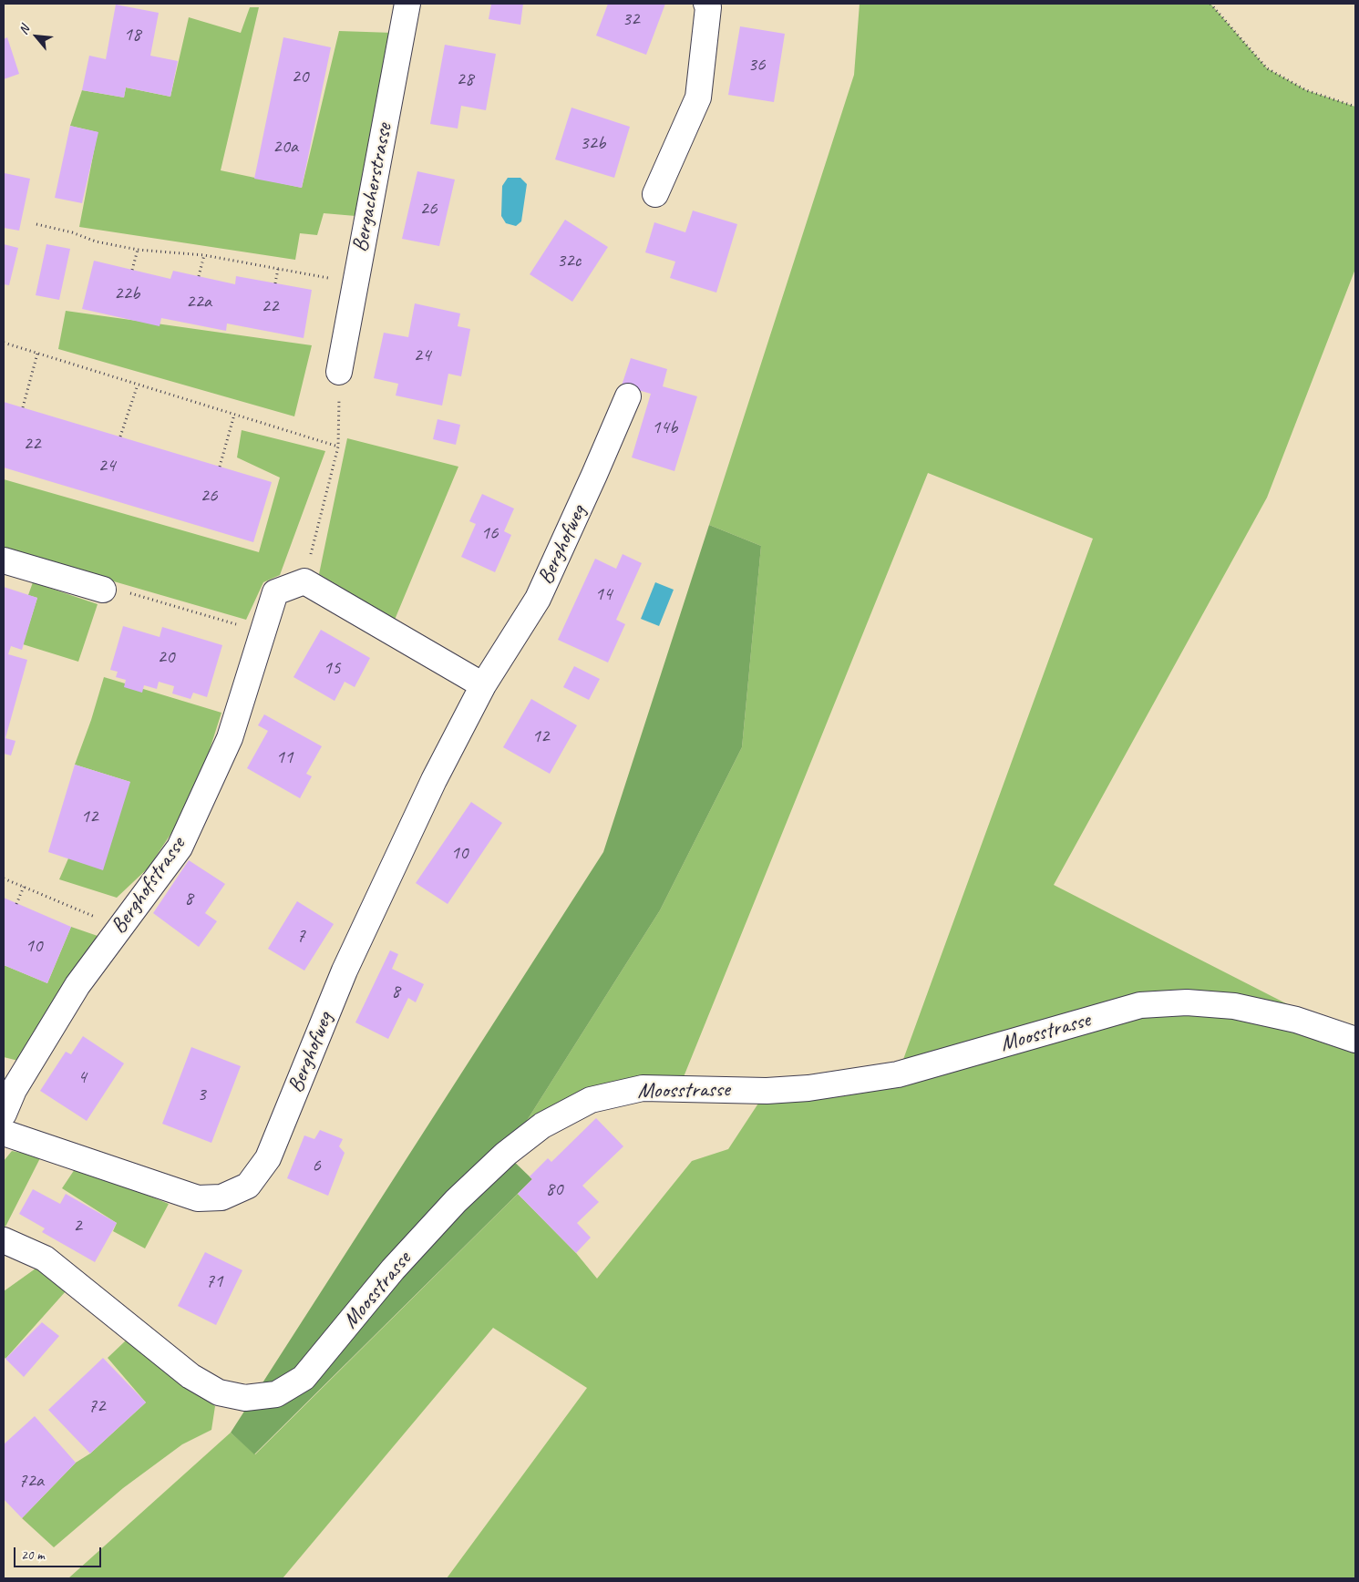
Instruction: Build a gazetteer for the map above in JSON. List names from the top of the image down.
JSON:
{
  "streets": {
    "street": [
      "Bergacherstrasse",
      "Berghofweg",
      "Berghofstrasse",
      "Moosstrasse"
    ]
  },
  "house_numbers": [
    "32",
    "18",
    "36",
    "20",
    "28",
    "32b",
    "20a",
    "26",
    "32c",
    "22b",
    "22a",
    "22",
    "24",
    "14b",
    "22",
    "24",
    "26",
    "16",
    "14",
    "20",
    "15",
    "12",
    "11",
    "12",
    "10",
    "8",
    "7",
    "10",
    "8",
    "4",
    "3",
    "6",
    "80",
    "2",
    "71",
    "72",
    "72a"
  ],
  "scale_bar": "20 m",
  "north": "top left"
}
